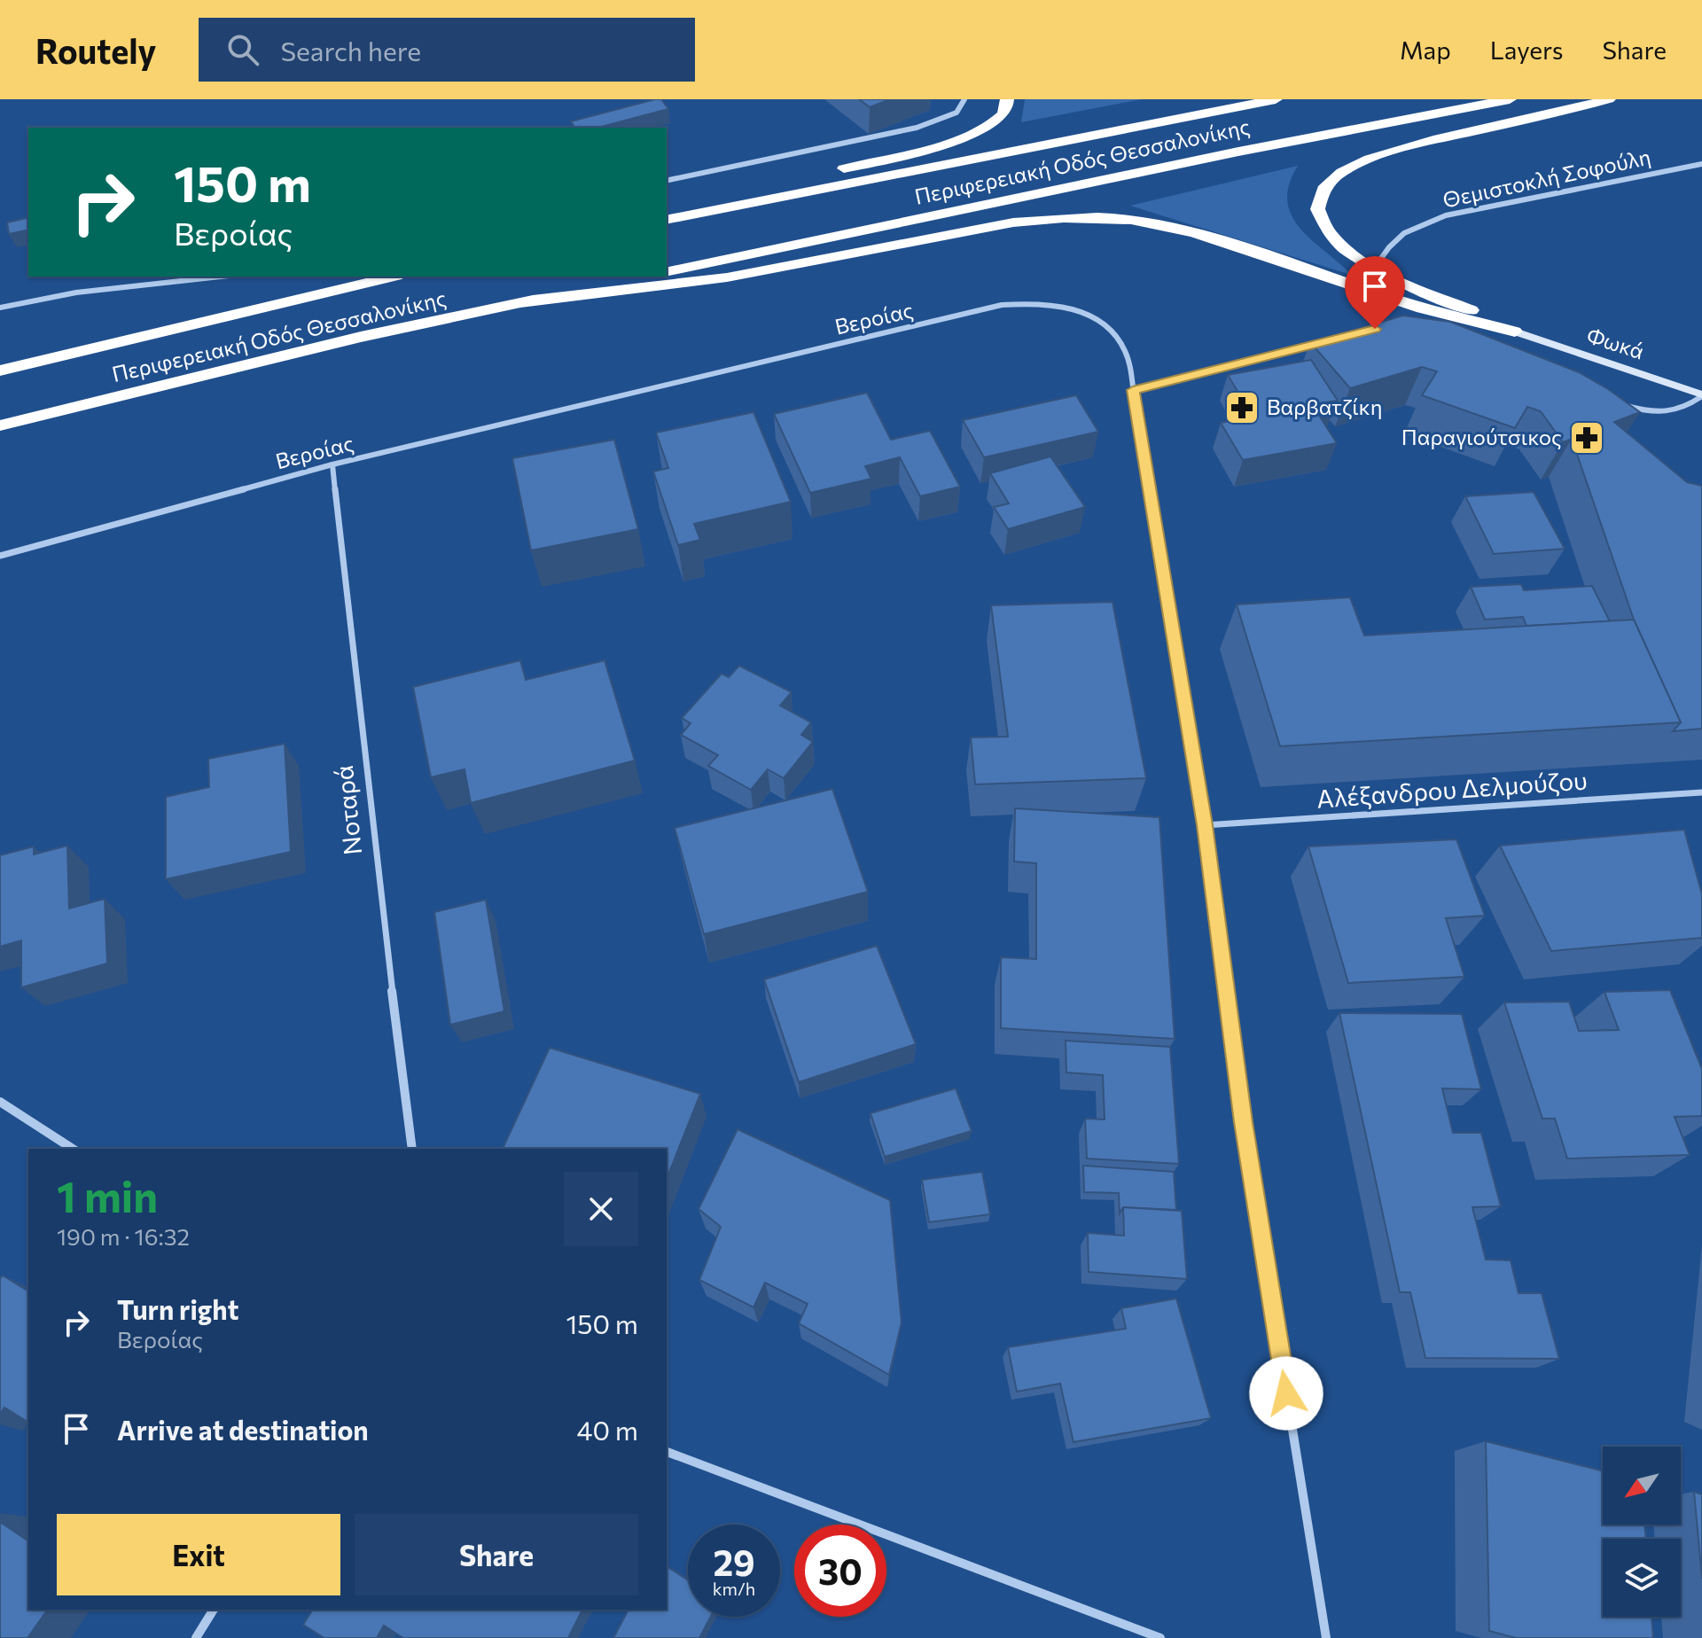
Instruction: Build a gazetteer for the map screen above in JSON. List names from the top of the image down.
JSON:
{
  "streets": {
    "highway": ["Περιφερειακή Οδός Θεσσαλονίκης"],
    "main road": ["Φωκά"],
    "street": [
      "Θεμιστοκλή Σοφούλη",
      "Βεροίας",
      "Αλέξανδρου Δελμούζου",
      "Νοταρά"
    ]
  },
  "crossings": [
    ["Βεροίας", "Αλέξανδρου Δελμούζου"],
    ["Βεροίας", "Νοταρά"]
  ],
  "places": {
    "pharmacy": ["Βαρβατζίκη", "Παραγιούτσικος"]
  },
  "north": "bottom left",
  "page": {
    "header": "Routely",
    "search": "Search here",
    "nav": ["Map", "Layers", "Share"],
    "turn": ["150 m", "Βεροίας"],
    "heading": ["1 min", "190 m · 16:32"],
    "list": [
      {
        "name": "Turn right",
        "note": "Βεροίας",
        "value": "150 m"
      },
      {
        "name": "Arrive at destination",
        "value": "40 m"
      }
    ],
    "buttons": ["Exit", "Share"],
    "speed": "29 km/h",
    "limit": "30"
  }
}
